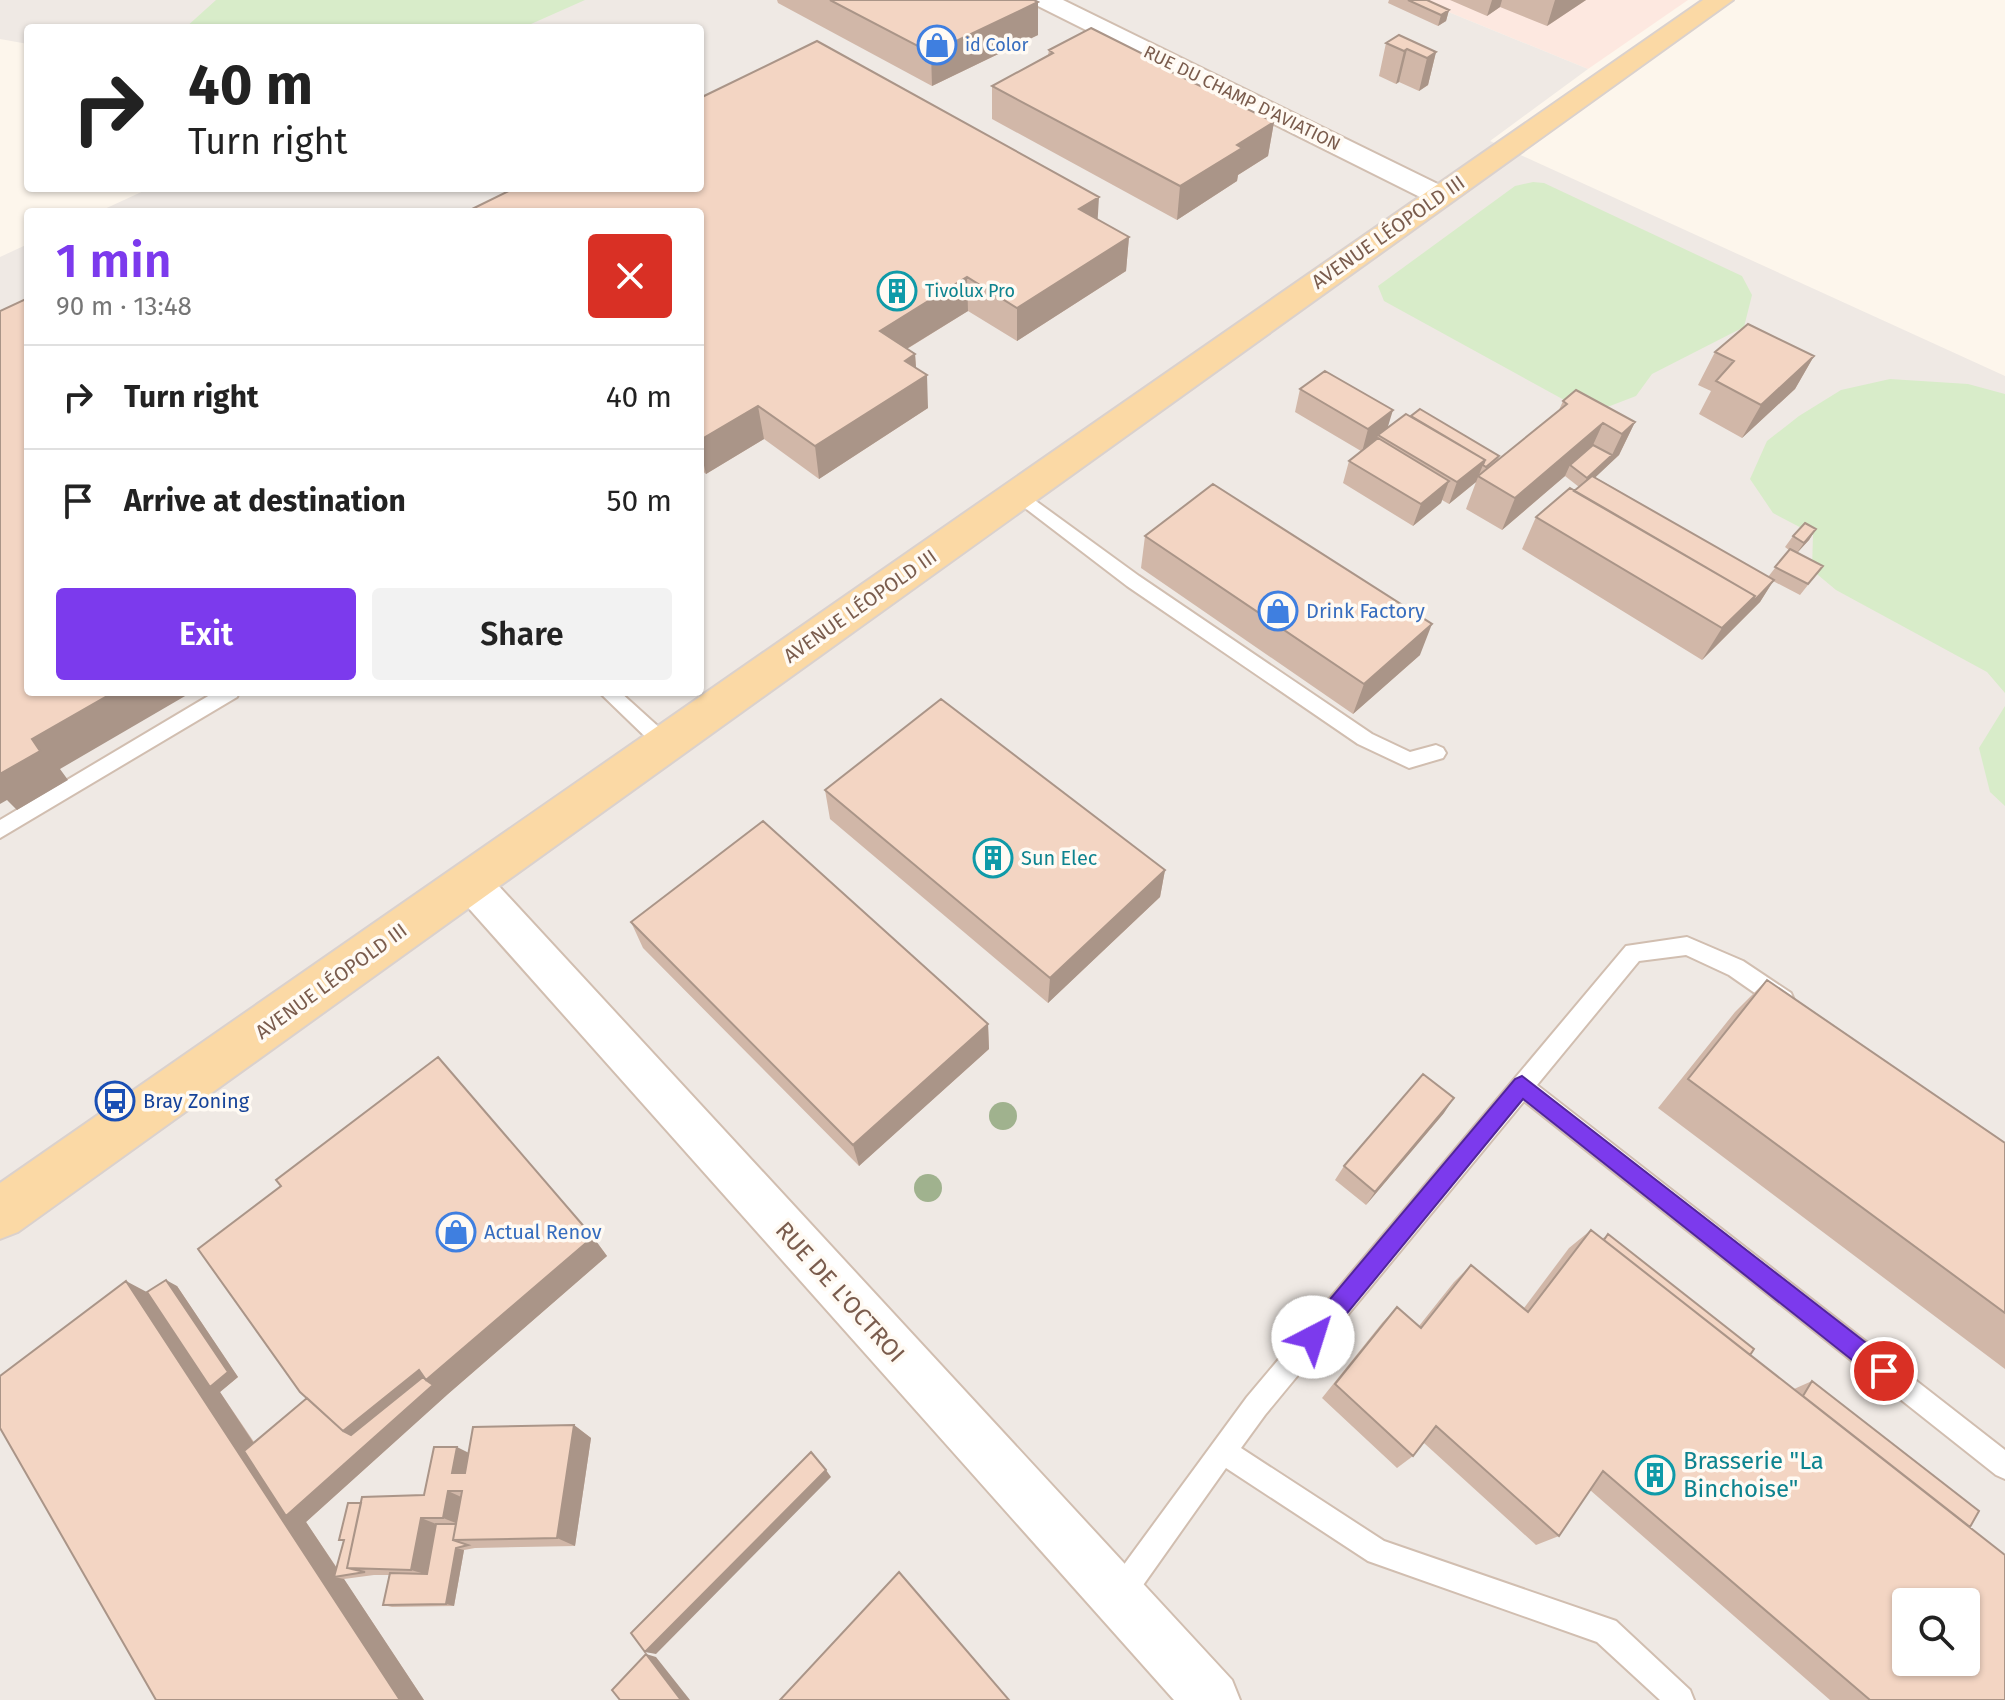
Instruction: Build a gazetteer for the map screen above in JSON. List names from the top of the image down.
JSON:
{
  "streets": {
    "main road": ["AVENUE LÉOPOLD III"],
    "street": ["RUE DU CHAMP D'AVIATION", "RUE DE L'OCTROI"]
  },
  "crossings": [
    ["RUE DU CHAMP D'AVIATION", "AVENUE LÉOPOLD III"],
    ["AVENUE LÉOPOLD III", "RUE DE L'OCTROI"]
  ],
  "places": {
    "shop": ["id Color", "Drink Factory", "Actual Renov"],
    "building": ["Tivolux Pro", "Sun Elec", "Brasserie \"La Binchoise\""],
    "bus stop": ["Bray Zoning"]
  },
  "page": {
    "turn": ["40 m", "Turn right"],
    "heading": ["1 min", "90 m · 13:48"],
    "list": [
      {
        "name": "Turn right",
        "value": "40 m"
      },
      {
        "name": "Arrive at destination",
        "value": "50 m"
      }
    ],
    "buttons": ["Exit", "Share"]
  }
}
